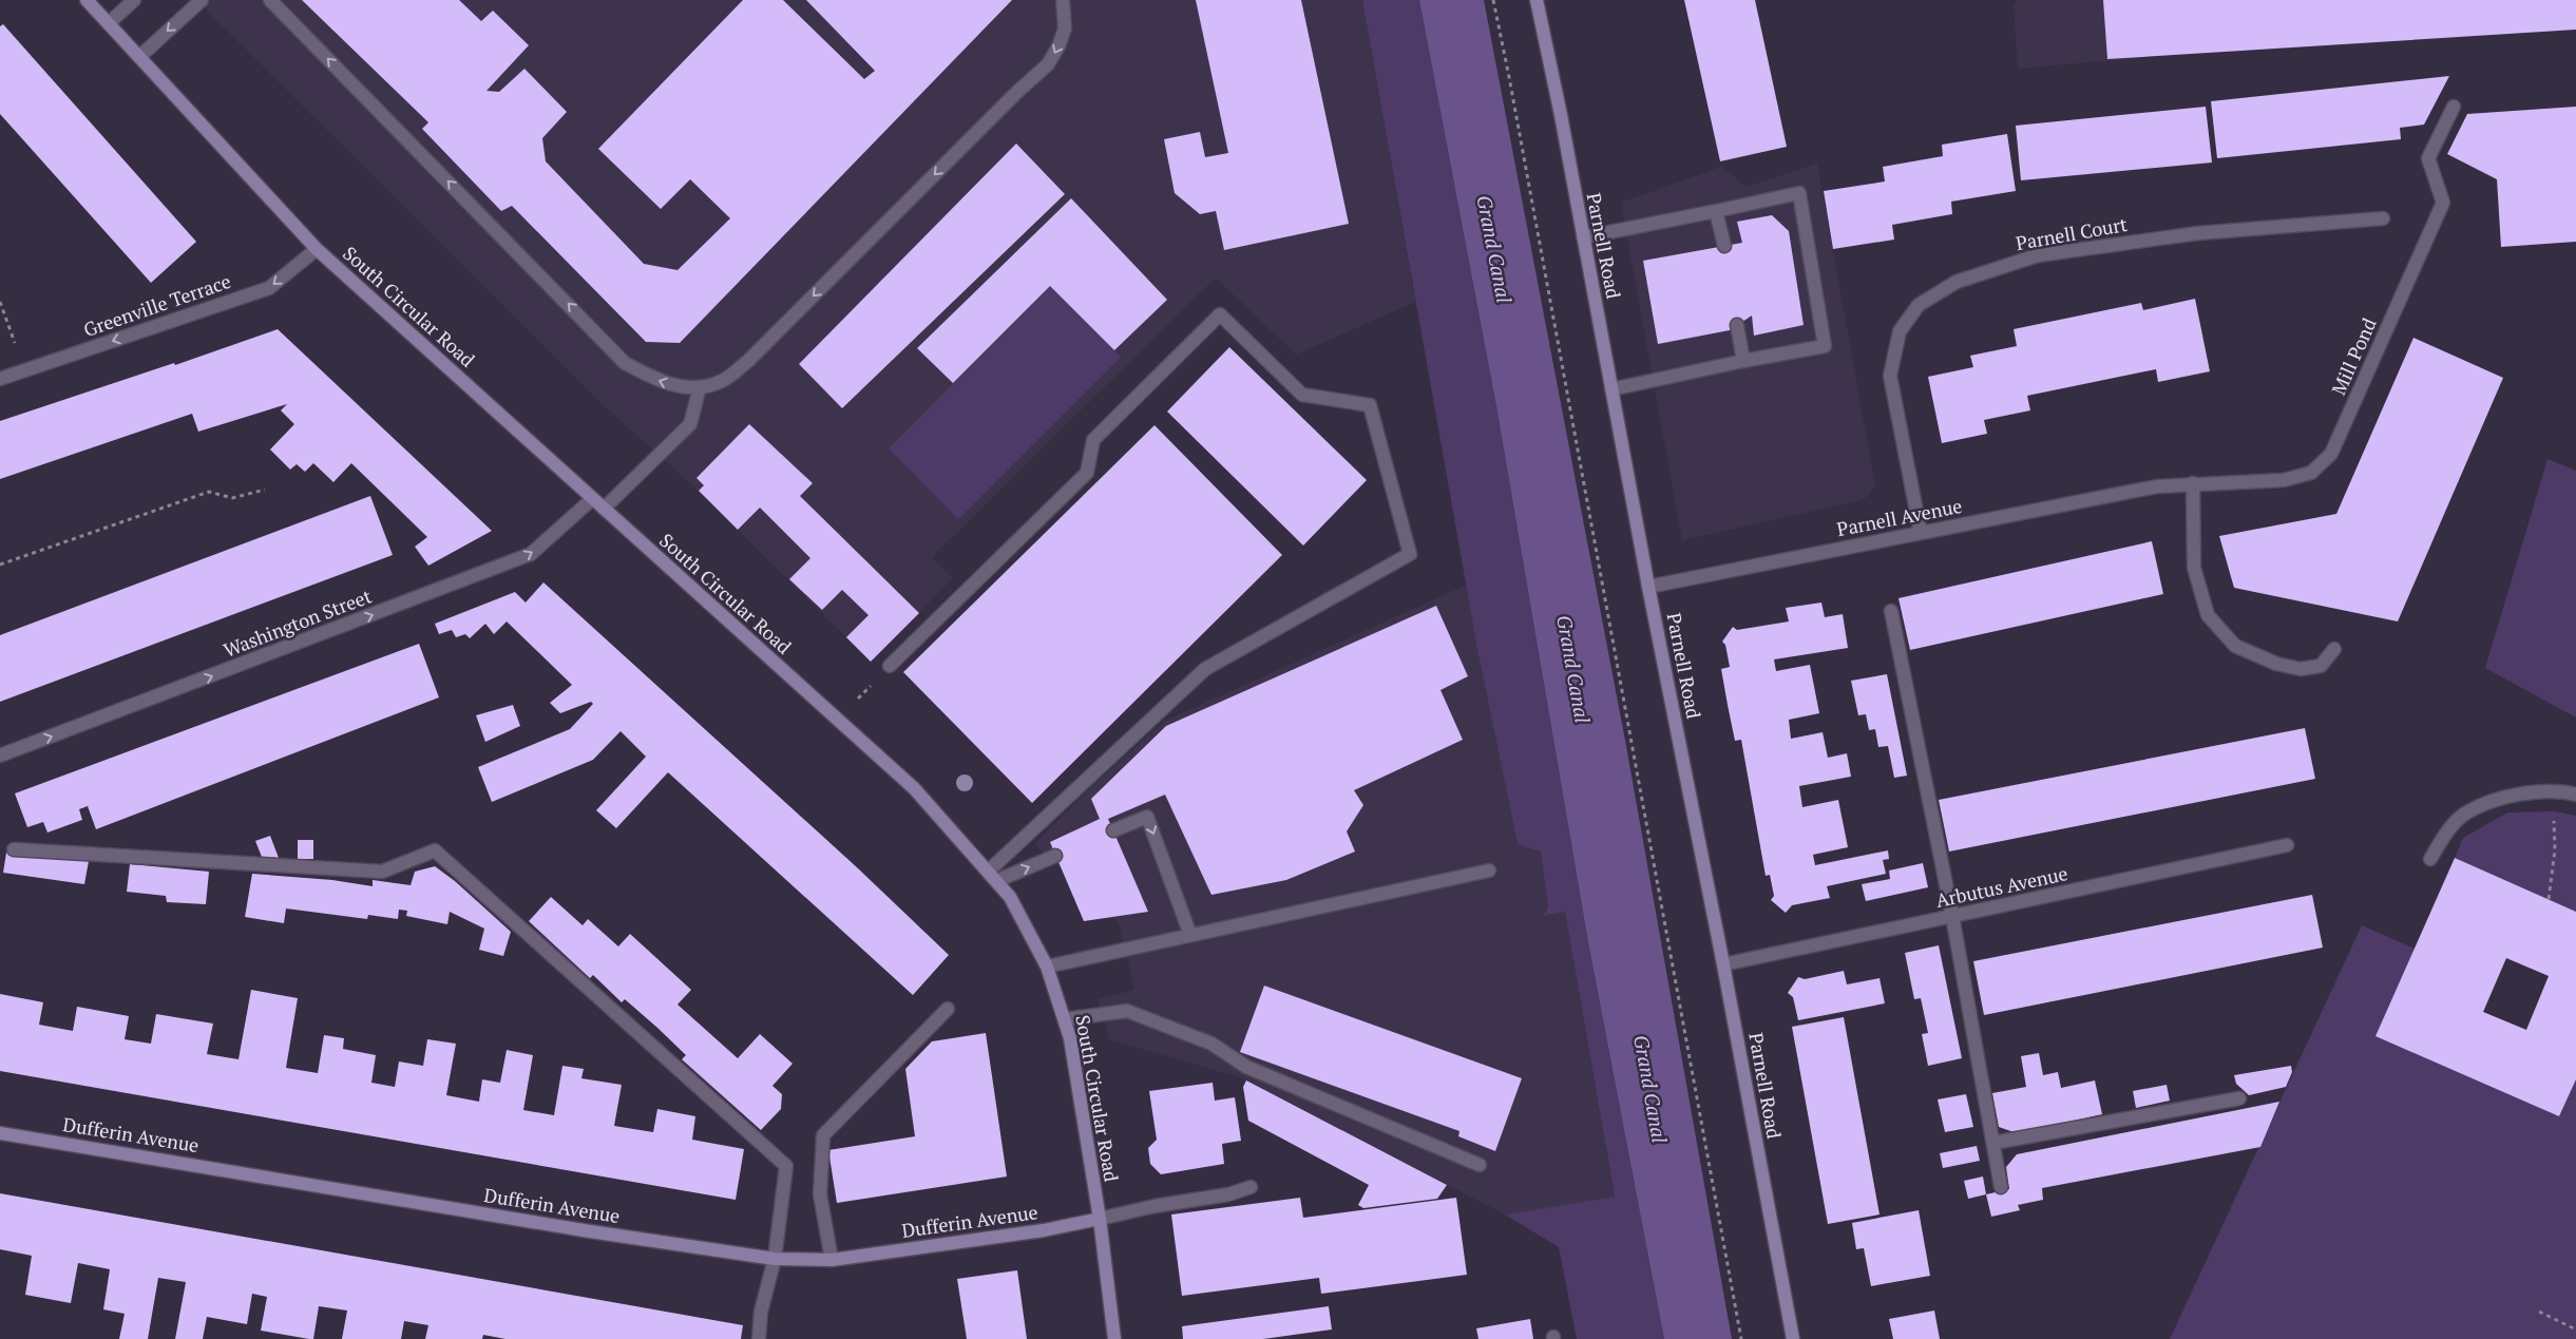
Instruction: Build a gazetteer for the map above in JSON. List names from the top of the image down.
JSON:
{
  "streets": {
    "main road": ["Parnell Road", "South Circular Road", "Dufferin Avenue"],
    "street": [
      "Parnell Court",
      "Greenville Terrace",
      "Mill Pond",
      "Parnell Avenue",
      "Washington Street",
      "Arbutus Avenue"
    ]
  },
  "crossings": [
    ["Parnell Court", "Parnell Avenue"],
    ["Parnell Road", "Parnell Avenue"],
    ["Parnell Road", "Arbutus Avenue"],
    ["Greenville Terrace", "South Circular Road"],
    ["South Circular Road", "Washington Street"],
    ["South Circular Road", "Dufferin Avenue"],
    ["Mill Pond", "Parnell Avenue"]
  ],
  "one_way": ["Greenville Terrace", "Washington Street"],
  "water": ["Grand Canal"]
}
